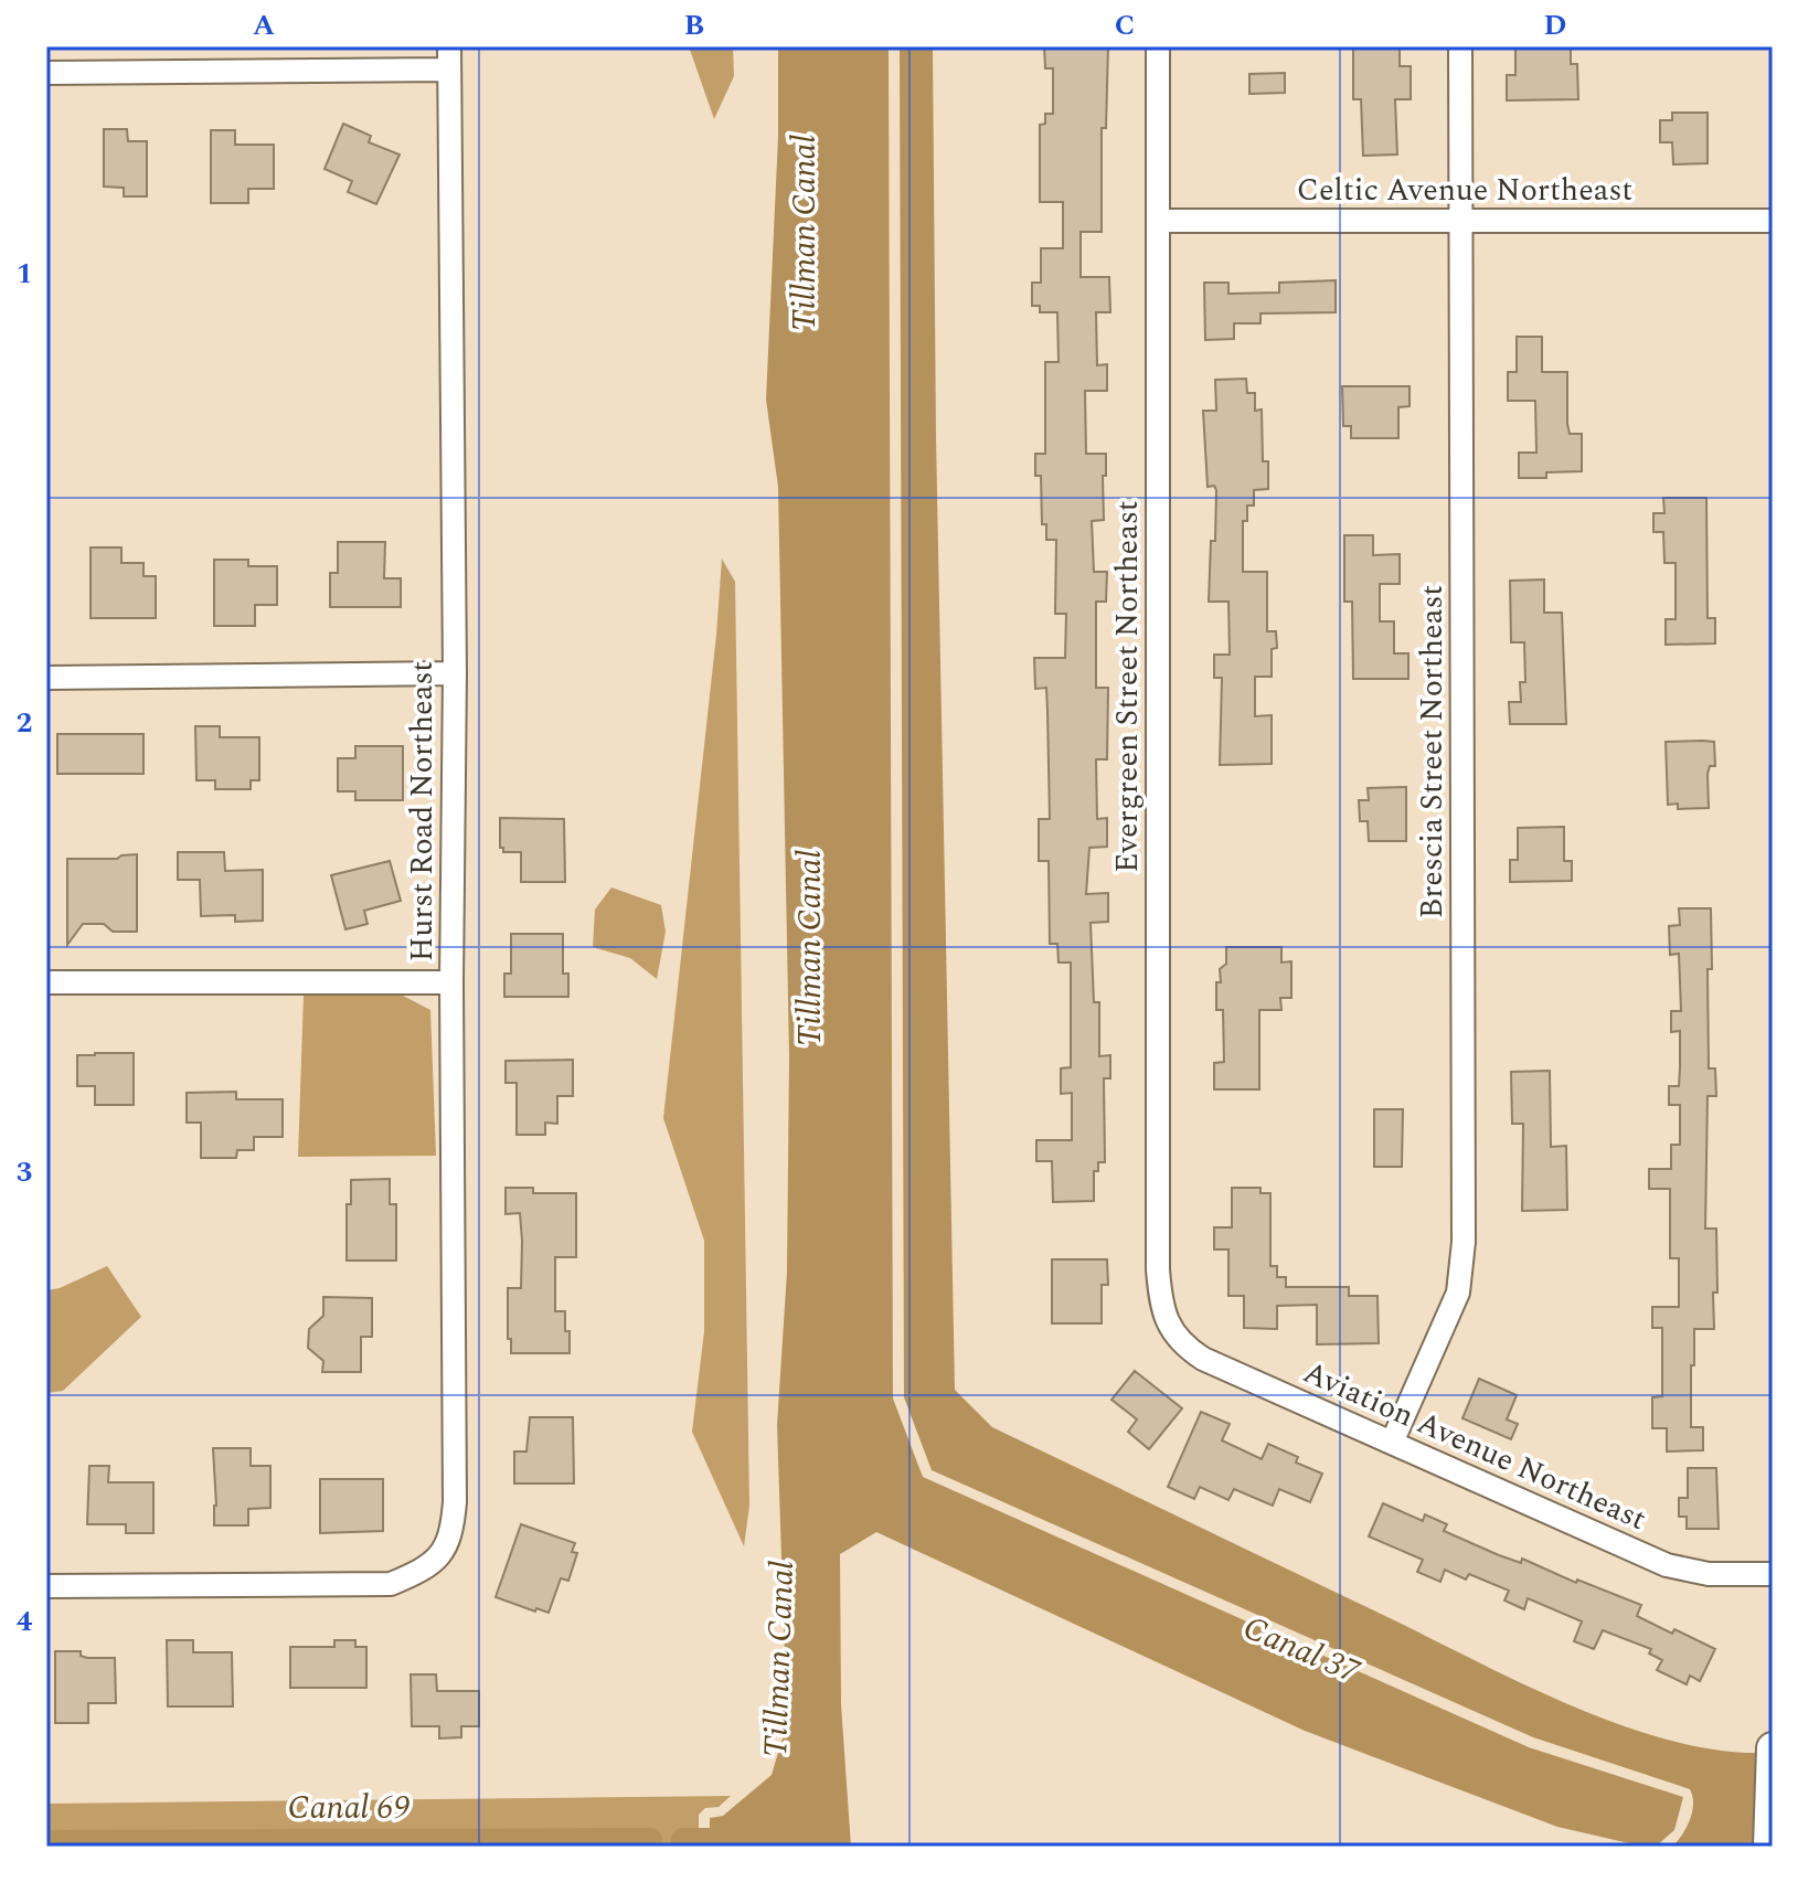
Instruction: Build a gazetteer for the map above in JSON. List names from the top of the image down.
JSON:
{
  "streets": {
    "street": [
      "Celtic Avenue Northeast",
      "Evergreen Street Northeast",
      "Brescia Street Northeast",
      "Hurst Road Northeast",
      "Aviation Avenue Northeast"
    ]
  },
  "crossings": [
    ["Celtic Avenue Northeast", "Evergreen Street Northeast"],
    ["Celtic Avenue Northeast", "Brescia Street Northeast"],
    ["Evergreen Street Northeast", "Aviation Avenue Northeast"],
    ["Brescia Street Northeast", "Aviation Avenue Northeast"]
  ],
  "water": ["Tillman Canal", "Canal 37", "Canal 69"],
  "grid": {
    "columns": [
      "A",
      "B",
      "C",
      "D"
    ],
    "rows": [
      "1",
      "2",
      "3",
      "4"
    ]
  }
}
